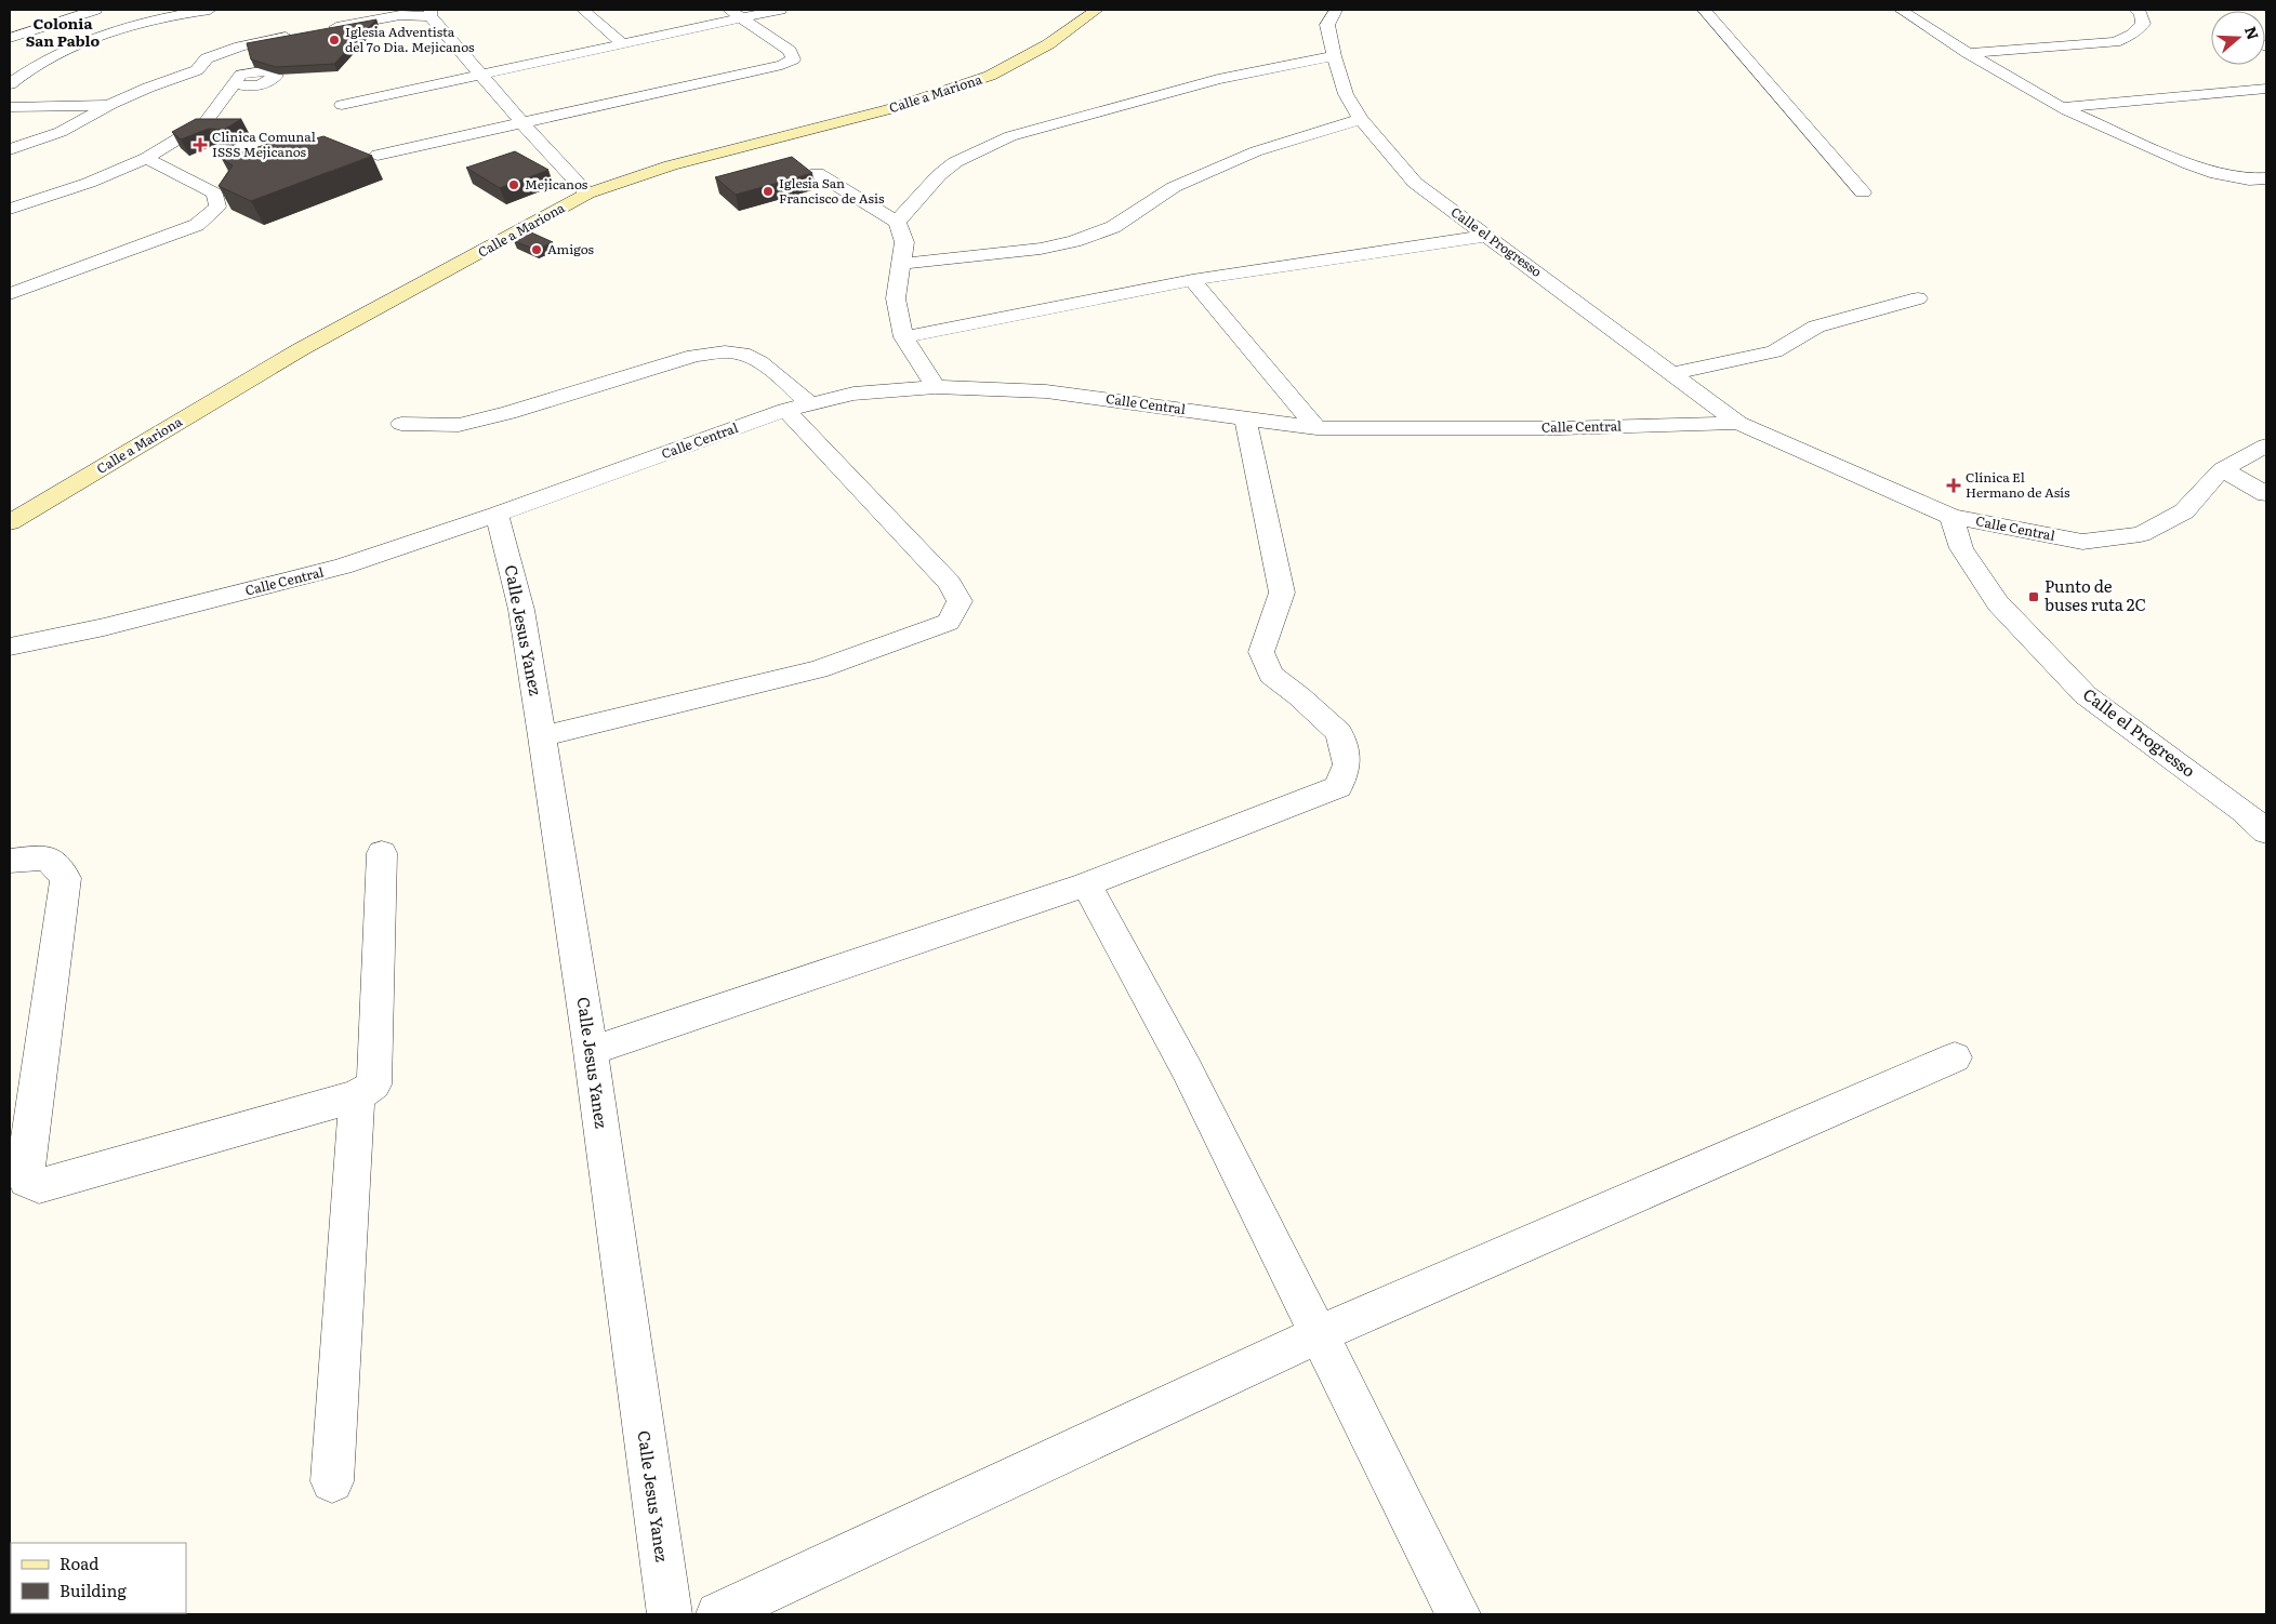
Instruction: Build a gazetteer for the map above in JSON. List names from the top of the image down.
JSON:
{
  "streets": {
    "main road": ["Calle a Mariona"],
    "street": ["Calle el Progresso", "Calle Central", "Calle Jesus Yanez"]
  },
  "crossings": [
    ["Calle el Progresso", "Calle Central"],
    ["Calle Central", "Calle Jesus Yanez"]
  ],
  "districts": ["Colonia San Pablo"],
  "places": {
    "other": [
      "Iglesia Adventista del 7o Dia. Mejicanos",
      "Mejicanos",
      "Iglesia San Francisco de Asis",
      "Amigos"
    ],
    "health": ["Clinica Comunal ISSS Mejicanos", "Clínica El Hermano de Asís"],
    "transit": ["Punto de buses ruta 2C"]
  },
  "legend": ["Road", "Building"],
  "north": "right"
}
